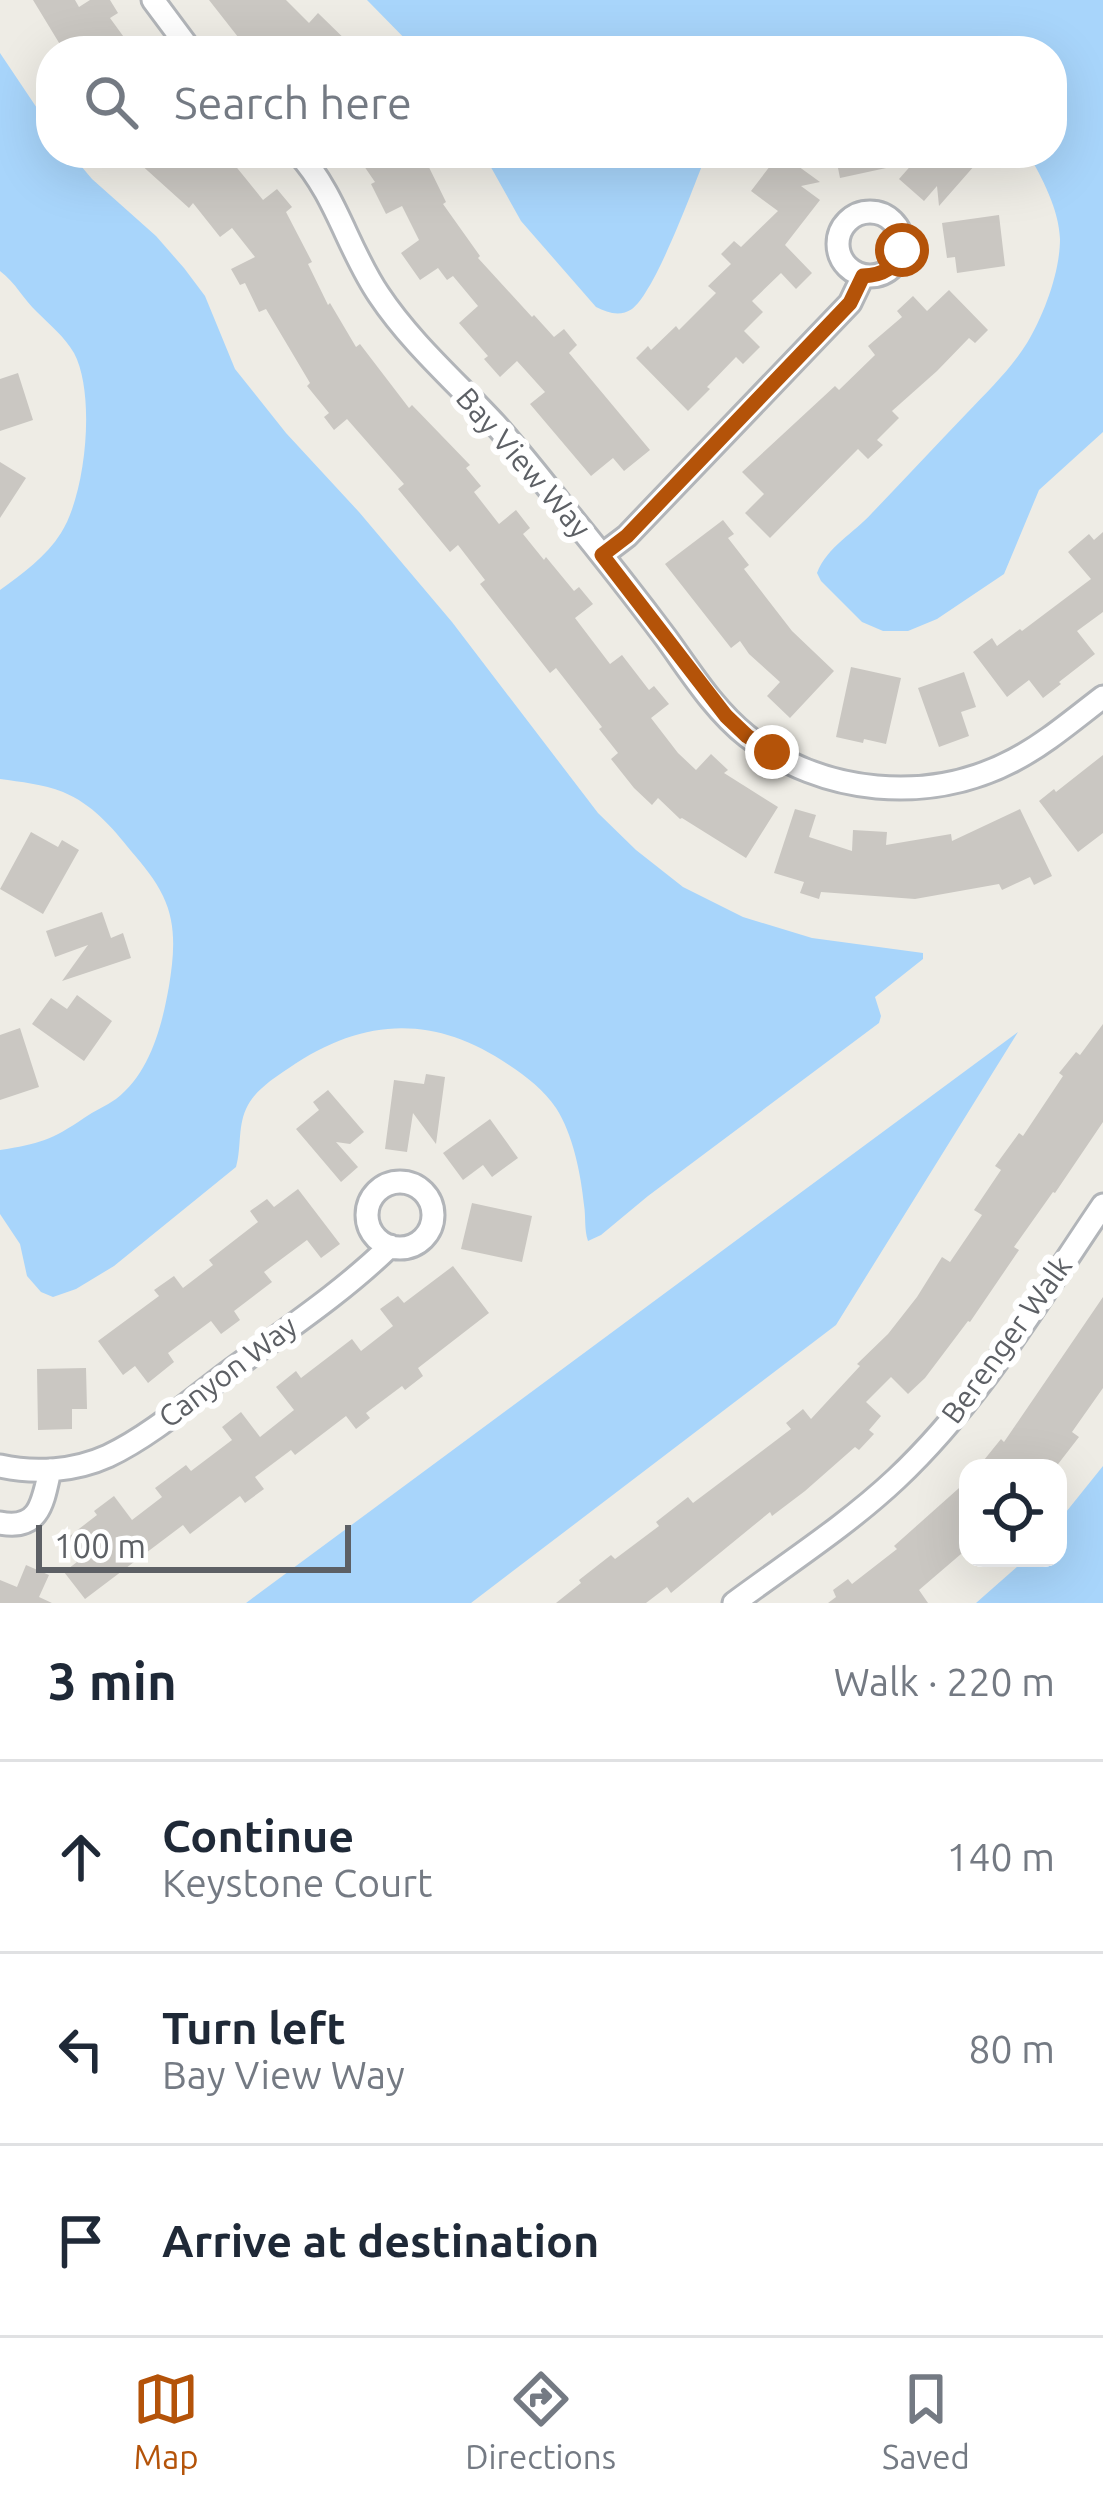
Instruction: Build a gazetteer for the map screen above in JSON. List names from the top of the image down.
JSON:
{
  "streets": {
    "street": ["Bay View Way", "Berenger Walk", "Canyon Way"]
  },
  "scale_bar": "100 m",
  "page": {
    "search": "Search here",
    "scale": "100 m",
    "heading": ["3 min", "Walk · 220 m"],
    "list": [
      ["Continue", "Keystone Court", "140 m"],
      ["Turn left", "Bay View Way", "80 m"],
      "Arrive at destination"
    ],
    "nav": ["Map", "Directions", "Saved"]
  }
}
